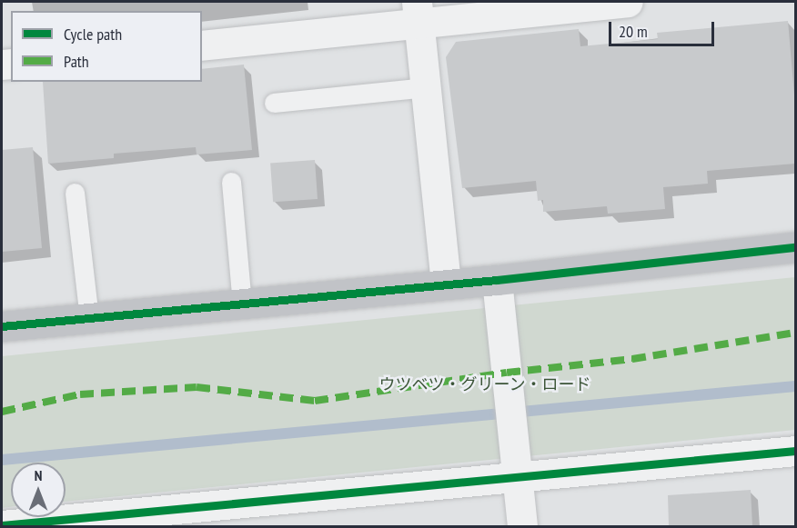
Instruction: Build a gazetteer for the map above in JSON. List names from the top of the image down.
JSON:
{
  "parks": ["ウツベツ・グリーン・ロード"],
  "legend": ["Cycle path", "Path"],
  "scale_bar": "20 m",
  "north": "top"
}
